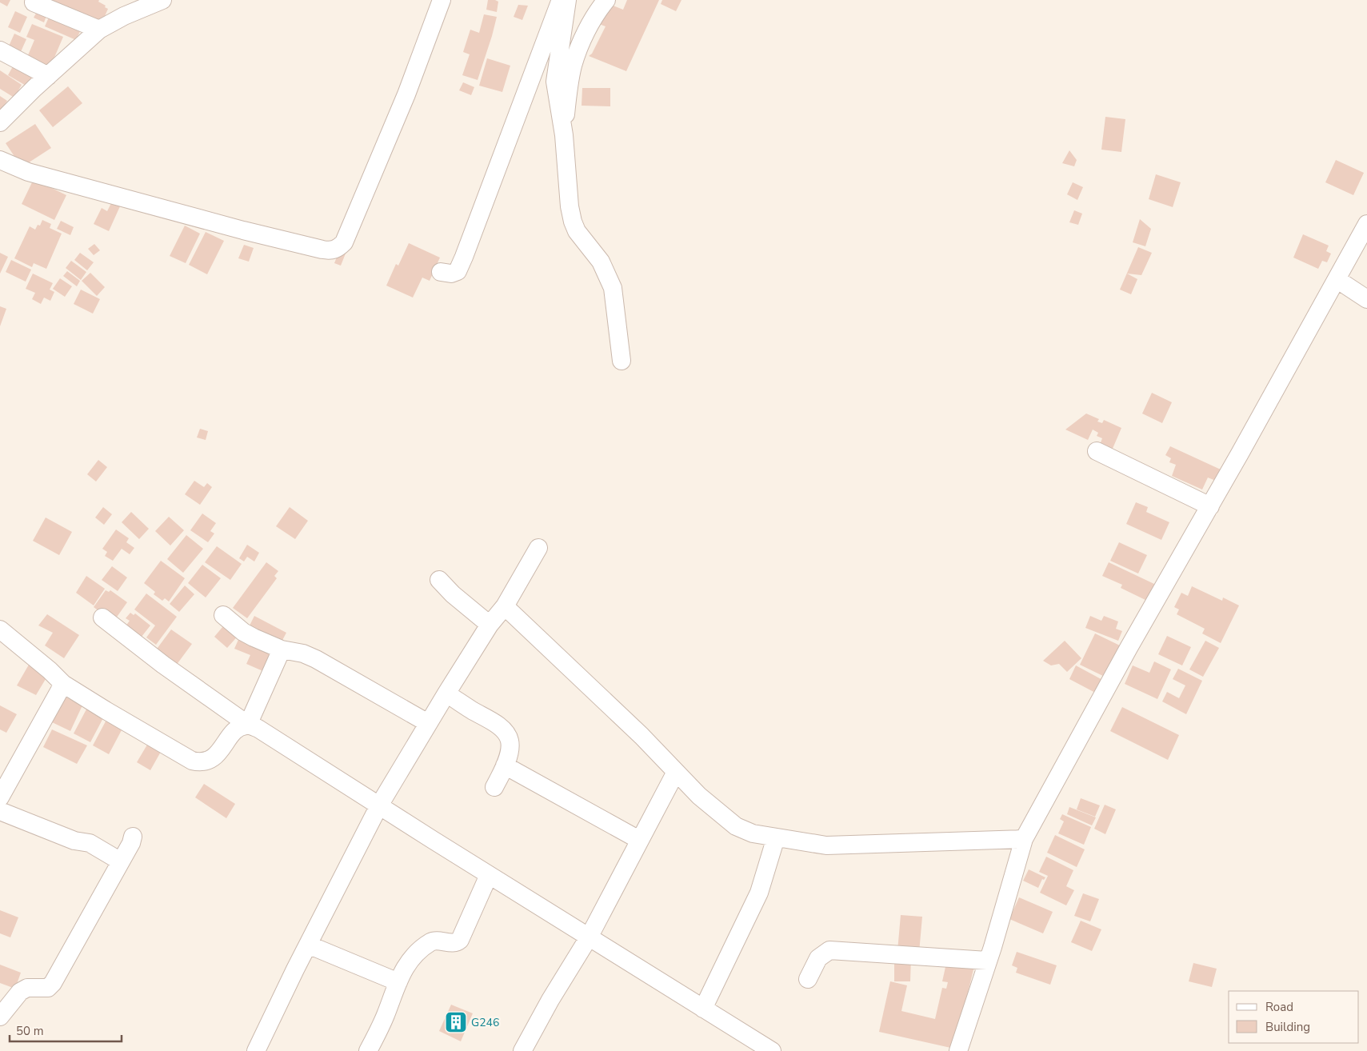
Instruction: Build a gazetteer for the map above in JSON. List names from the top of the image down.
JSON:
{
  "places": {
    "building": ["G246"]
  },
  "legend": ["Road", "Building"],
  "scale_bar": "50 m"
}
